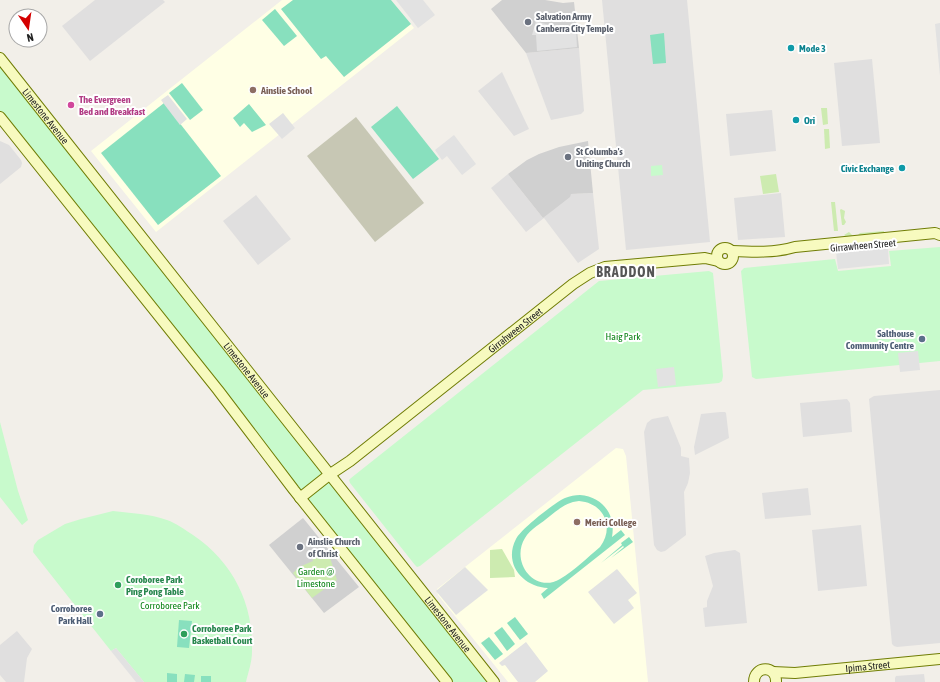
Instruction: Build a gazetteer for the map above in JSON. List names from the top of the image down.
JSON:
{
  "streets": {
    "main road": [
      "Limestone Avenue",
      "Girrawheen Street",
      "Girrahween Street",
      "Ipima Street"
    ]
  },
  "crossings": [
    ["Limestone Avenue", "Girrahween Street"],
    ["Girrawheen Street", "Girrahween Street"]
  ],
  "districts": ["BRADDON"],
  "parks": ["Haig Park", "Garden @ Limestone", "Corroboree Park"],
  "places": [
    "Salvation Army Canberra City Temple",
    "Mode 3",
    "Ainslie School",
    "The Evergreen Bed and Breakfast",
    "Ori",
    "St Columba's Uniting Church",
    "Civic Exchange",
    "Salthouse Community Centre",
    "Merici College",
    "Ainslie Church of Christ",
    "Coroboree Park Ping Pong Table",
    "Corroboree Park Hall",
    "Corroboree Park Basketball Court"
  ],
  "north": "bottom"
}
